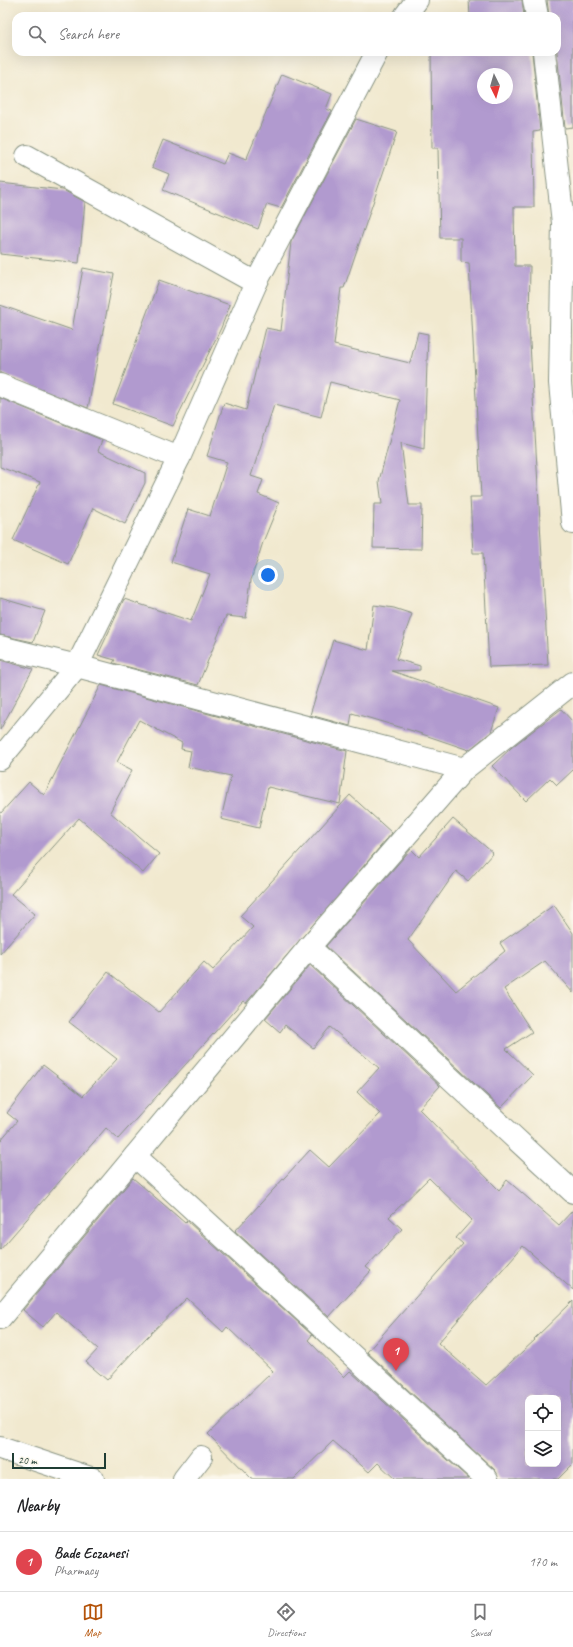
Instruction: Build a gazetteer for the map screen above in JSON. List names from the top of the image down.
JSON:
{
  "scale_bar": "20 m",
  "north": "bottom",
  "page": {
    "search": "Search here",
    "pins": "1",
    "scale": "20 m",
    "heading": "Nearby",
    "list": [
      {
        "mark": "1",
        "name": "Bade Eczanesi",
        "note": "Pharmacy",
        "value": "170 m"
      }
    ],
    "nav": ["Map", "Directions", "Saved"]
  }
}
